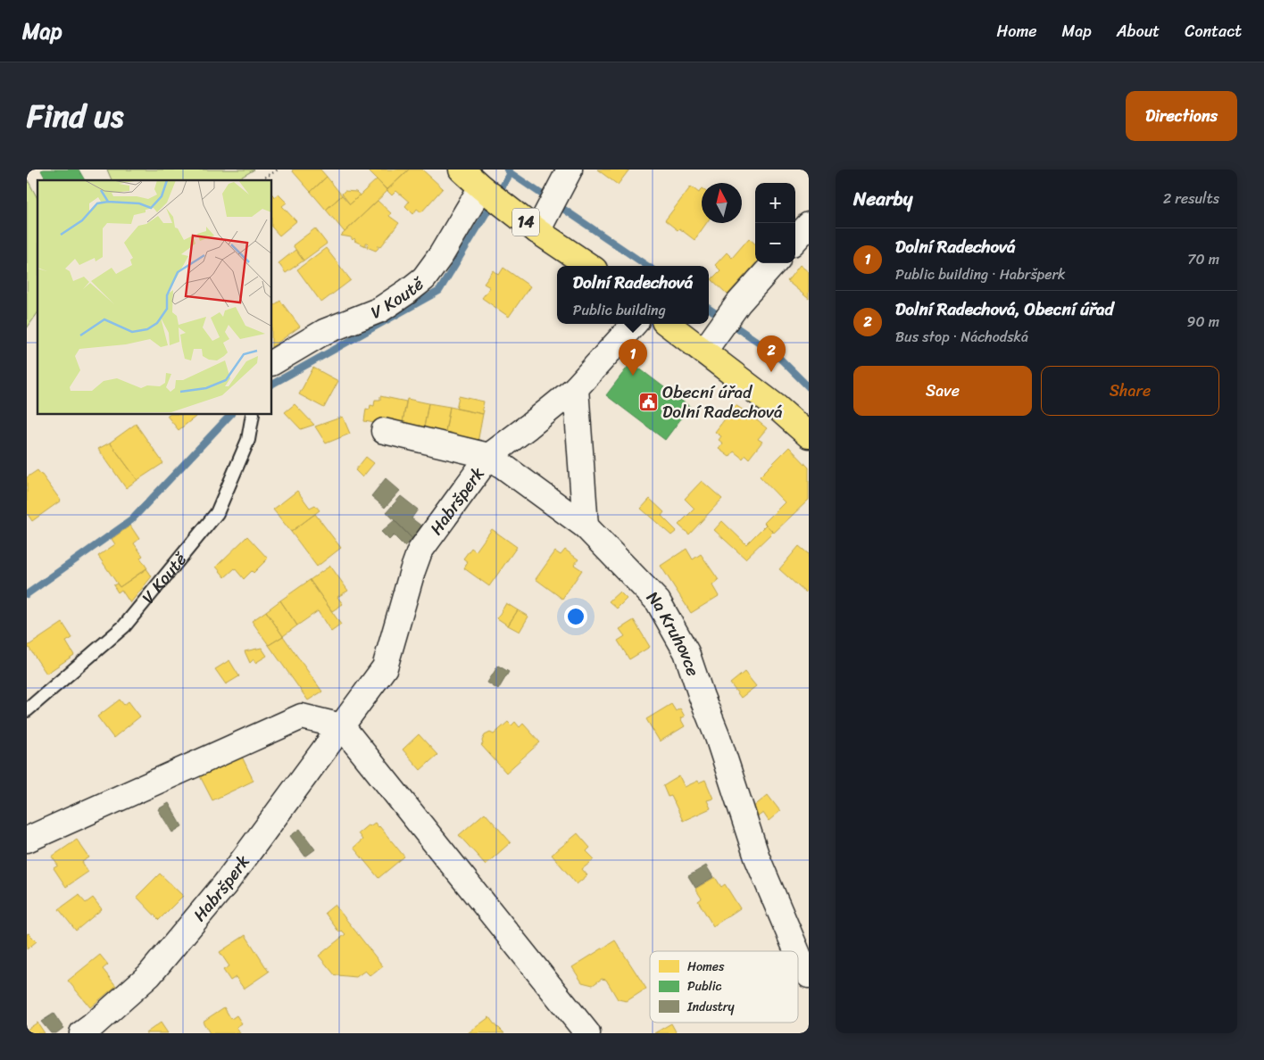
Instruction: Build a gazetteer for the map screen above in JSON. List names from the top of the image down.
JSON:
{
  "streets": {
    "main road": ["14"],
    "street": ["V Koutě", "Habršperk", "Na Kruhovce"]
  },
  "crossings": [
    ["14", "V Koutě"],
    ["Habršperk", "Na Kruhovce"]
  ],
  "places": {
    "public building": ["Obecní úřad Dolní Radechová"]
  },
  "legend": ["Homes", "Public", "Industry"],
  "north": "top",
  "page": {
    "header": "Map",
    "nav": [
      "Home",
      "Map",
      "About",
      "Contact"
    ],
    "title": "Find us",
    "buttons": [
      "Directions",
      ["Save", "Share"]
    ],
    "heading": ["Nearby", "2 results"],
    "map_buttons": ["+", "−"],
    "list": [
      {
        "mark": "1",
        "name": "Dolní Radechová",
        "note": "Public building · Habršperk",
        "value": "70 m"
      },
      {
        "mark": "2",
        "name": "Dolní Radechová, Obecní úřad",
        "note": "Bus stop · Náchodská",
        "value": "90 m"
      }
    ],
    "popup": ["Dolní Radechová", "Public building"],
    "pins": ["2", "1"]
  }
}
